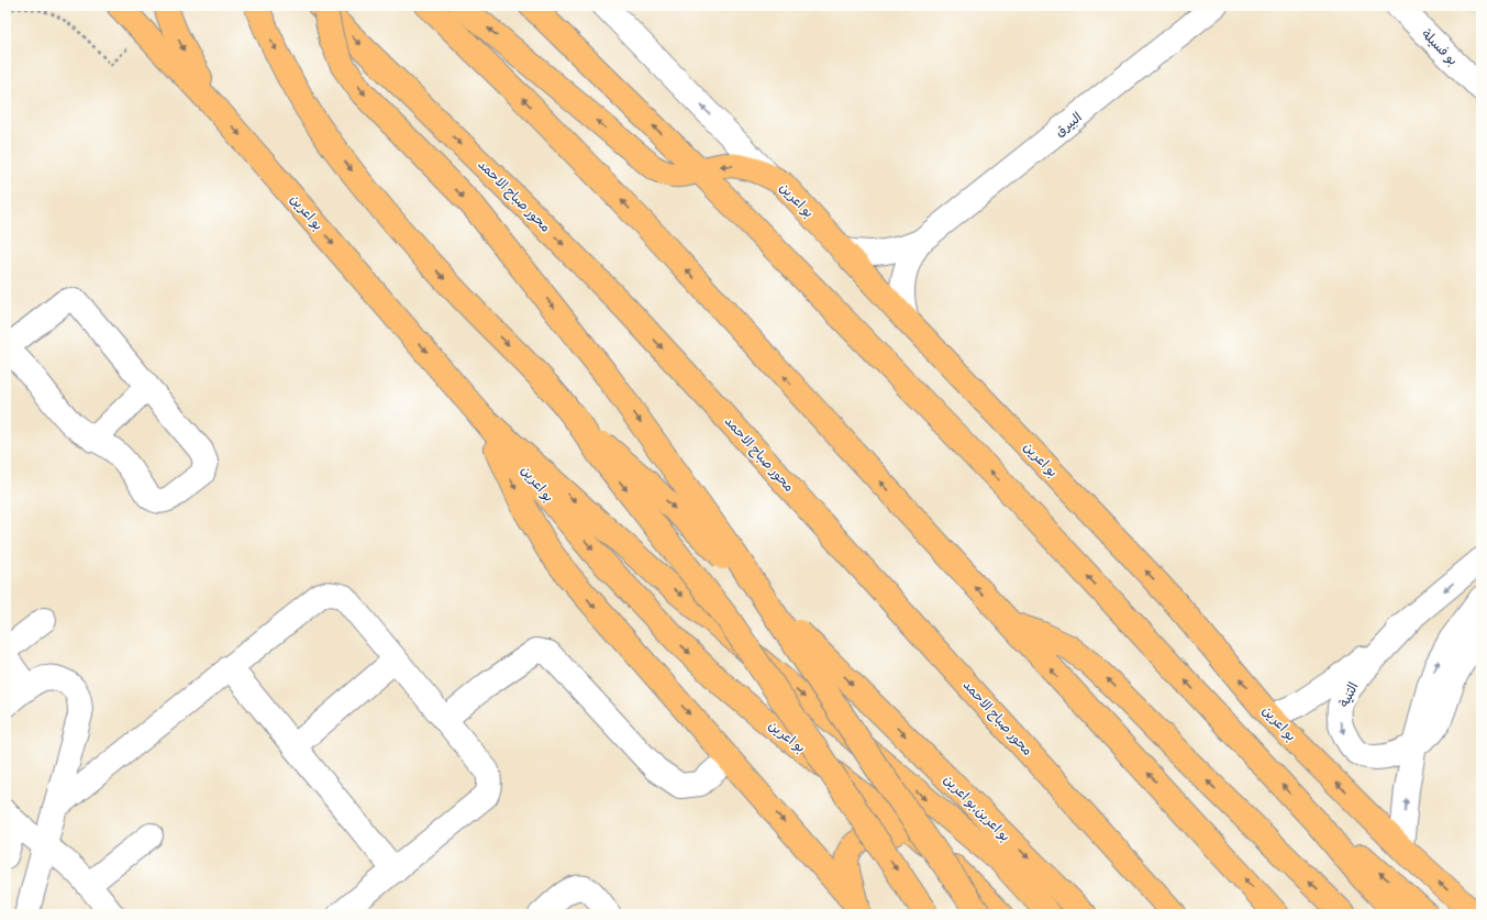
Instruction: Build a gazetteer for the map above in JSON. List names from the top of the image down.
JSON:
{
  "streets": {
    "main road": ["محور صباح الاحمد", "بو اعرين", "بو اعرين,بو اعرين"],
    "street": ["بو فسيلة", "البيرق", "الثنية"]
  },
  "crossings": [
    ["البيرق", "بو اعرين"],
    ["بو اعرين", "الثنية"]
  ]
}
